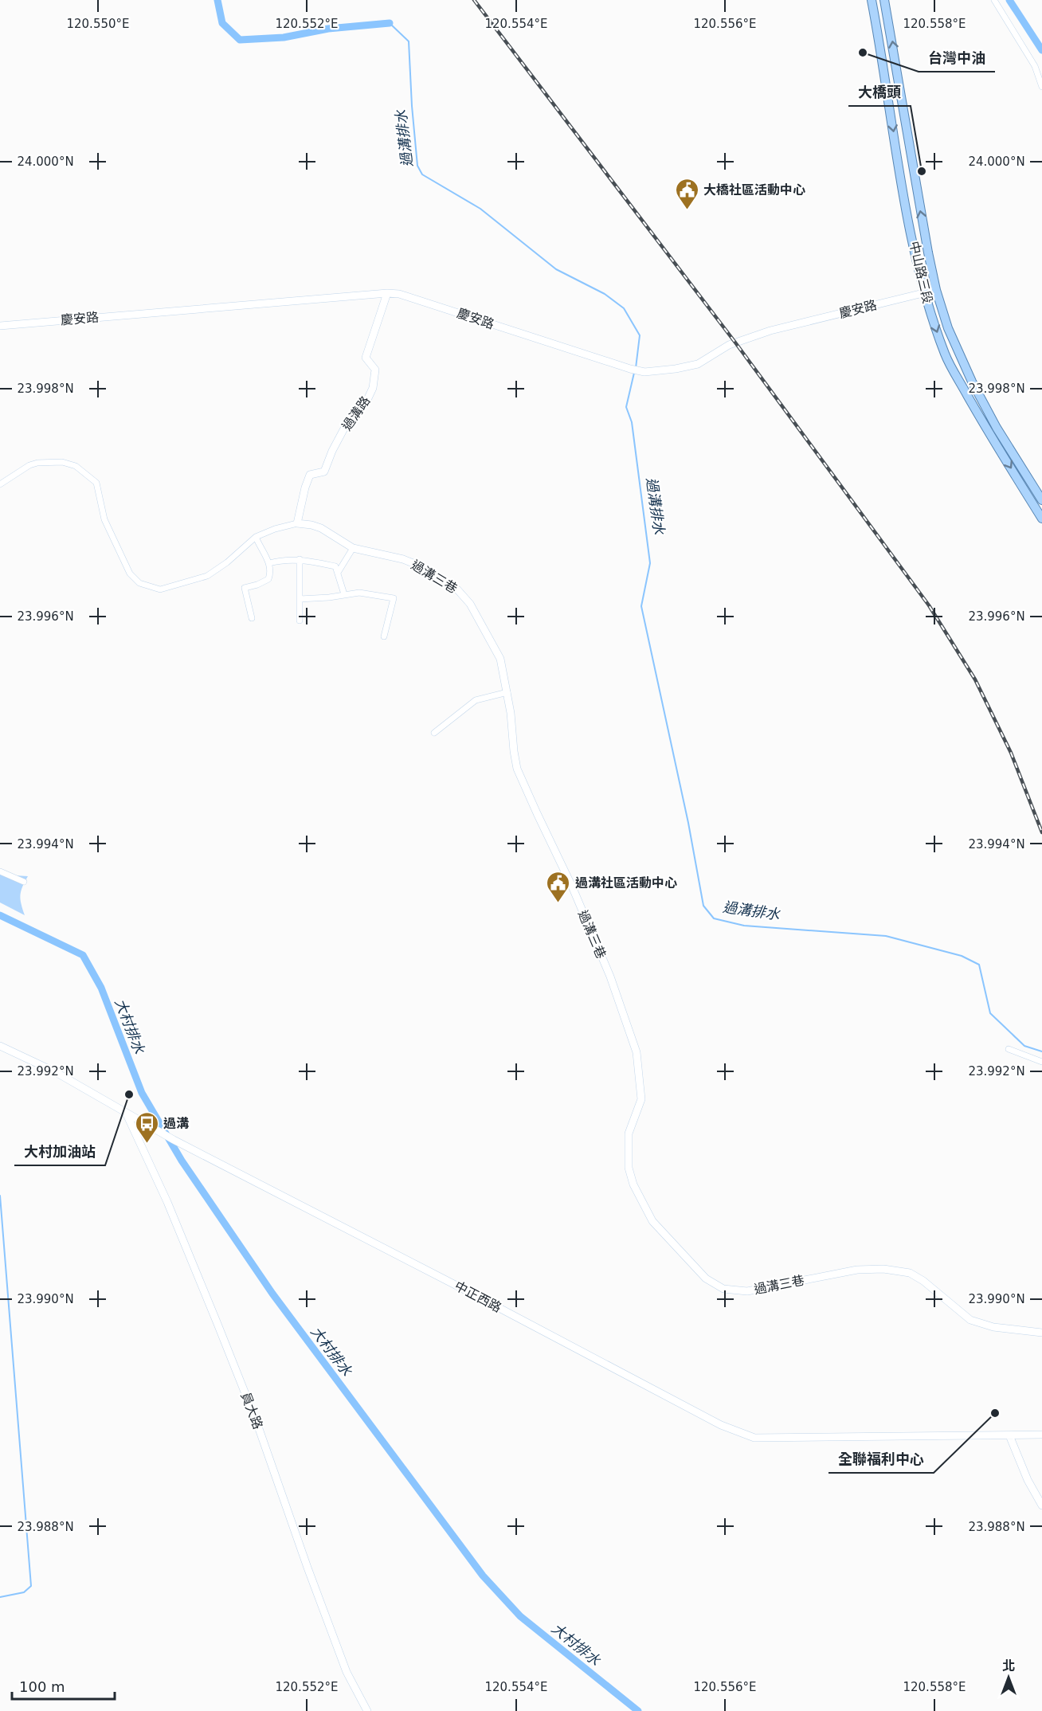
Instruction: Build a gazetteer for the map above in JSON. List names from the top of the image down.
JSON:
{
  "streets": {
    "main road": ["中山路三段"],
    "street": [
      "慶安路",
      "過溝路",
      "過溝三巷",
      "中正西路",
      "員大路"
    ]
  },
  "crossings": [
    ["中山路三段", "慶安路"],
    ["慶安路", "過溝路"],
    ["過溝路", "過溝三巷"],
    ["中正西路", "員大路"]
  ],
  "water": ["過溝排水", "大村排水"],
  "places": {
    "other": [
      "台灣中油",
      "大橋頭",
      "大村加油站",
      "全聯福利中心"
    ],
    "public building": ["大橋社區活動中心", "過溝社區活動中心"],
    "bus stop": ["過溝"]
  },
  "scale_bar": "100 m",
  "north": "top",
  "coordinates": [
    "120.550°E",
    "120.552°E",
    "120.554°E",
    "120.556°E",
    "120.558°E",
    "24.000°N",
    "23.998°N",
    "23.996°N",
    "23.994°N",
    "23.992°N",
    "23.990°N",
    "23.988°N"
  ]
}
